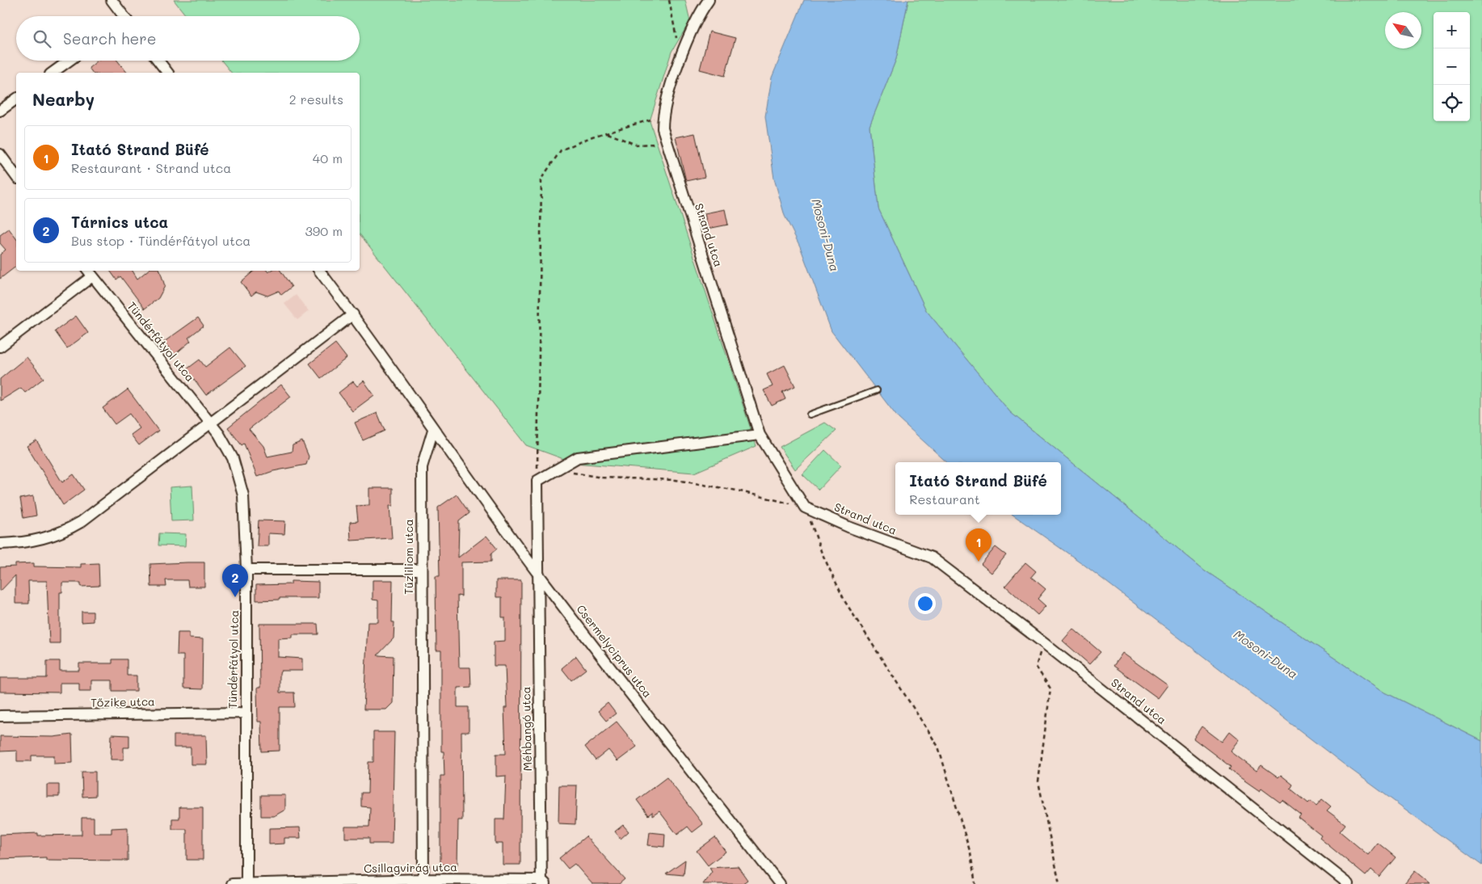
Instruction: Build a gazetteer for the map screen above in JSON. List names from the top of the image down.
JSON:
{
  "streets": {
    "street": [
      "Strand utca",
      "Tündérfátyol utca",
      "Tűzliliom utca",
      "Csermelyciprus utca",
      "Tőzike utca",
      "Méhbangó utca",
      "Csillagvirág utca"
    ]
  },
  "crossings": [
    ["Tündérfátyol utca", "Tőzike utca"],
    ["Tündérfátyol utca", "Csillagvirág utca"],
    ["Tűzliliom utca", "Csermelyciprus utca"],
    ["Tűzliliom utca", "Csillagvirág utca"],
    ["Csermelyciprus utca", "Méhbangó utca"],
    ["Méhbangó utca", "Csillagvirág utca"]
  ],
  "water": ["Mosoni-Duna"],
  "north": "top left",
  "page": {
    "map_buttons": ["+", "−"],
    "search": "Search here",
    "heading": ["Nearby", "2 results"],
    "list": [
      {
        "mark": "1",
        "name": "Itató Strand Büfé",
        "note": "Restaurant · Strand utca",
        "value": "40 m"
      },
      {
        "mark": "2",
        "name": "Tárnics utca",
        "note": "Bus stop · Tündérfátyol utca",
        "value": "390 m"
      }
    ],
    "popup": ["Itató Strand Büfé", "Restaurant"],
    "pins": ["1", "2"]
  }
}
